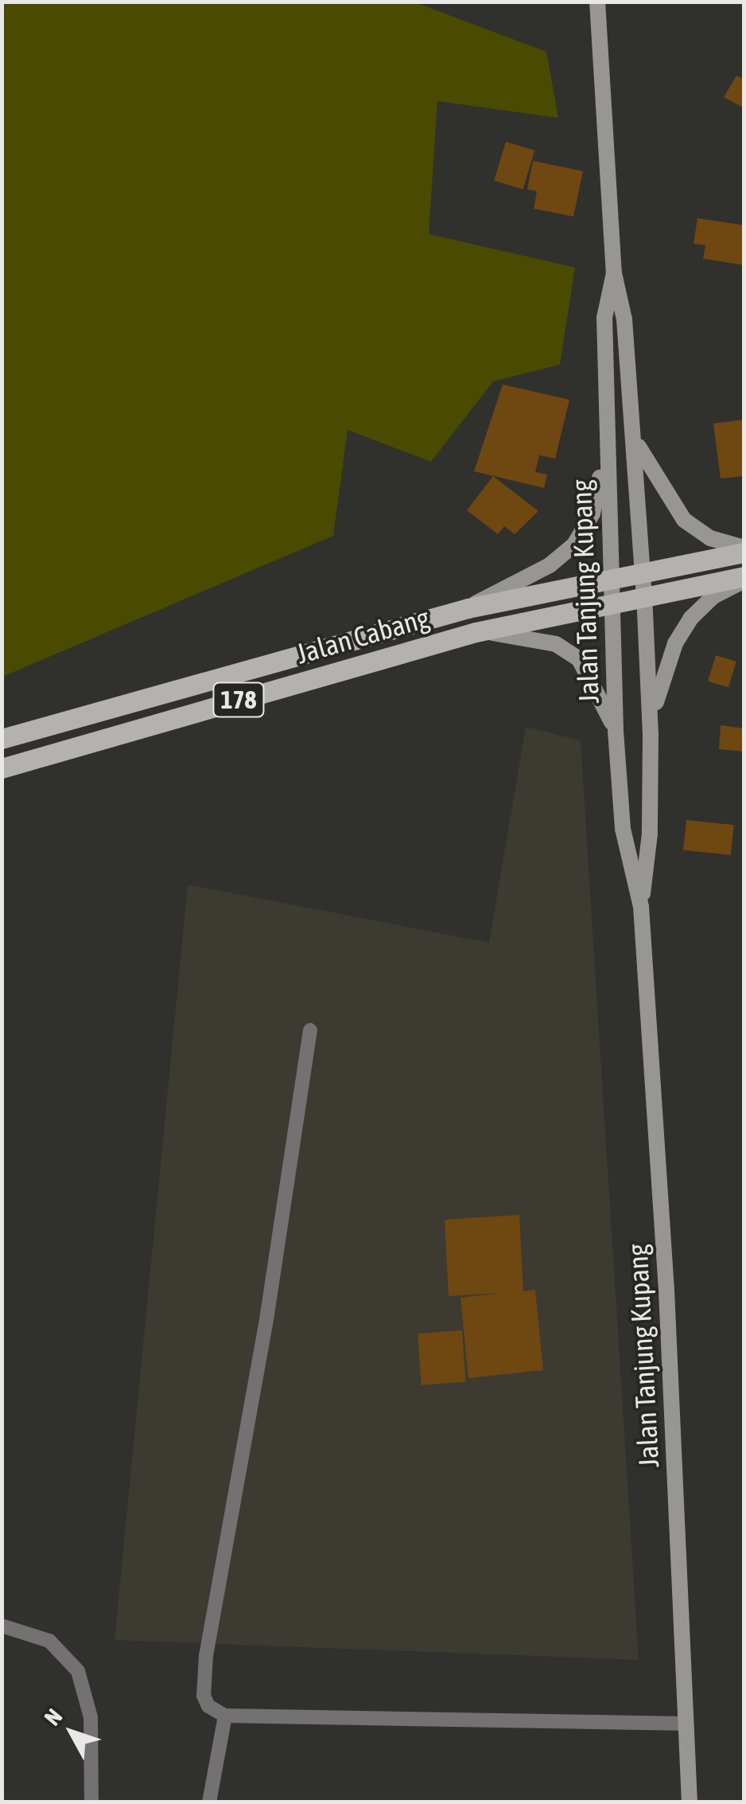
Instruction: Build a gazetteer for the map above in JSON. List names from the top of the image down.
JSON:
{
  "streets": {
    "main road": ["Jalan Tanjung Kupang", "Jalan Cabang", "178"]
  },
  "crossings": [
    ["Jalan Tanjung Kupang", "Jalan Cabang"]
  ],
  "north": "top left"
}
